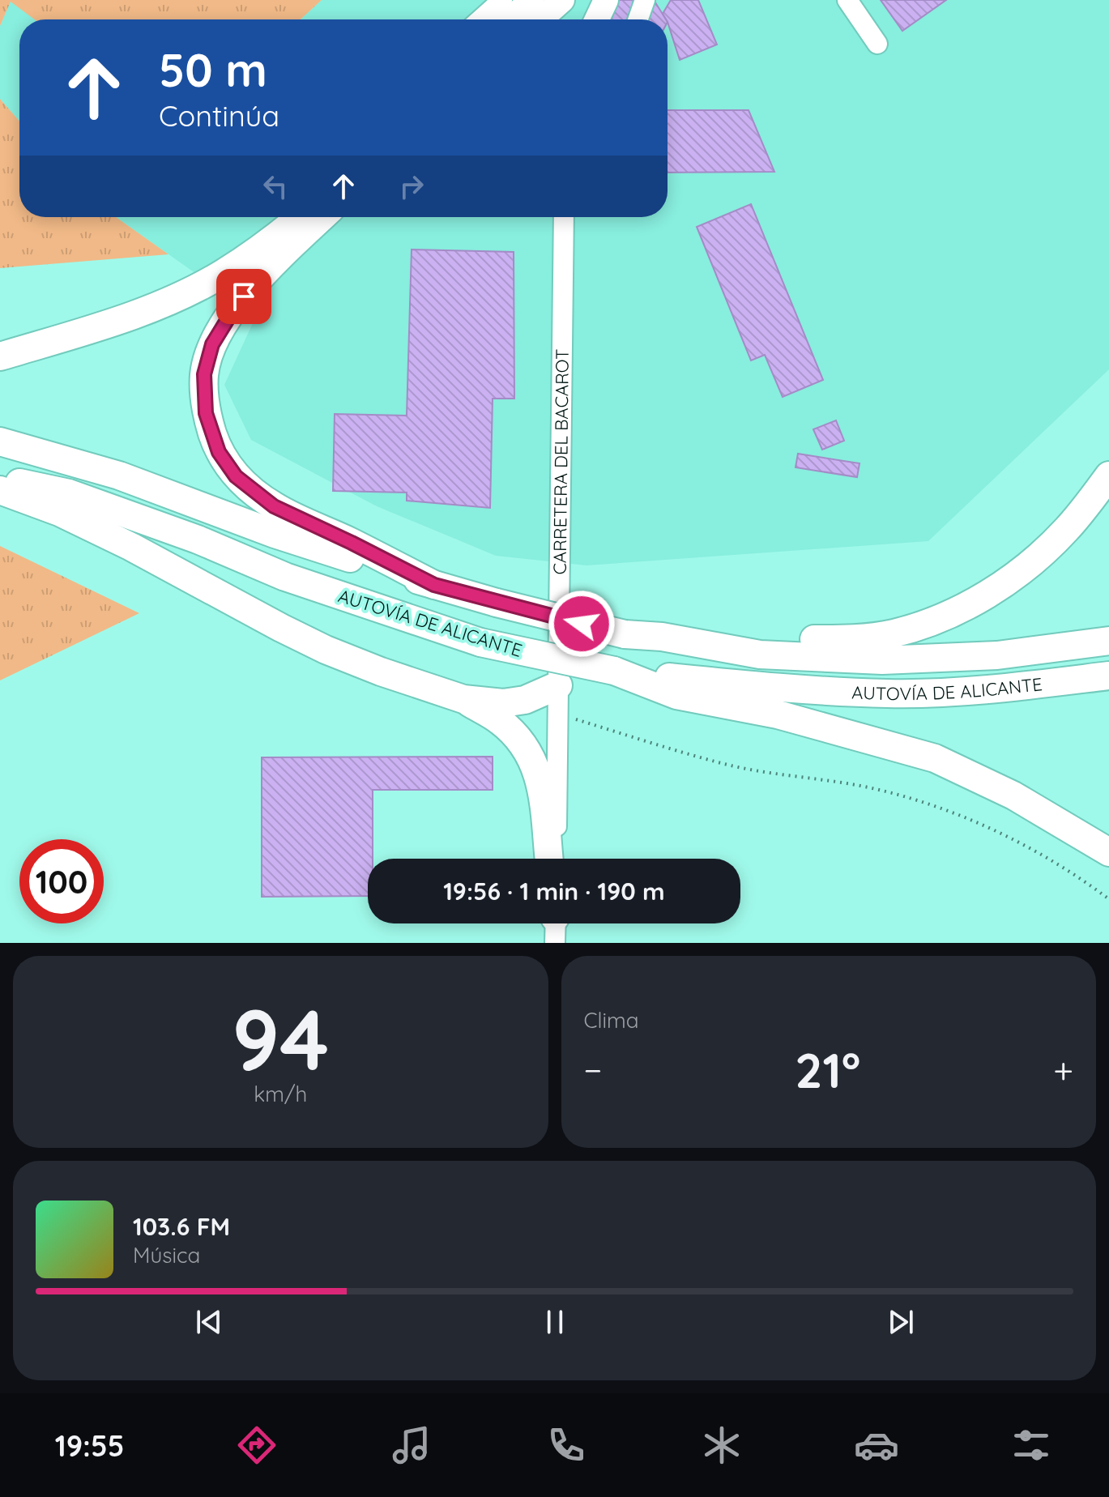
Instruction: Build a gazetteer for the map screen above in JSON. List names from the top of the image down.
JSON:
{
  "streets": {
    "highway": ["AUTOVÍA DE ALICANTE"],
    "street": ["CARRETERA DEL BACAROT"]
  },
  "page": {
    "turn": ["50 m", "Continúa"],
    "limit": "100",
    "trip": "19:56 · 1 min · 190 m",
    "tile": [
      ["94", "km/h"],
      "Clima"
    ],
    "heat": ["−", "21°", "+"],
    "song": ["103.6 FM", "Música"],
    "tabs": "19:55"
  }
}
